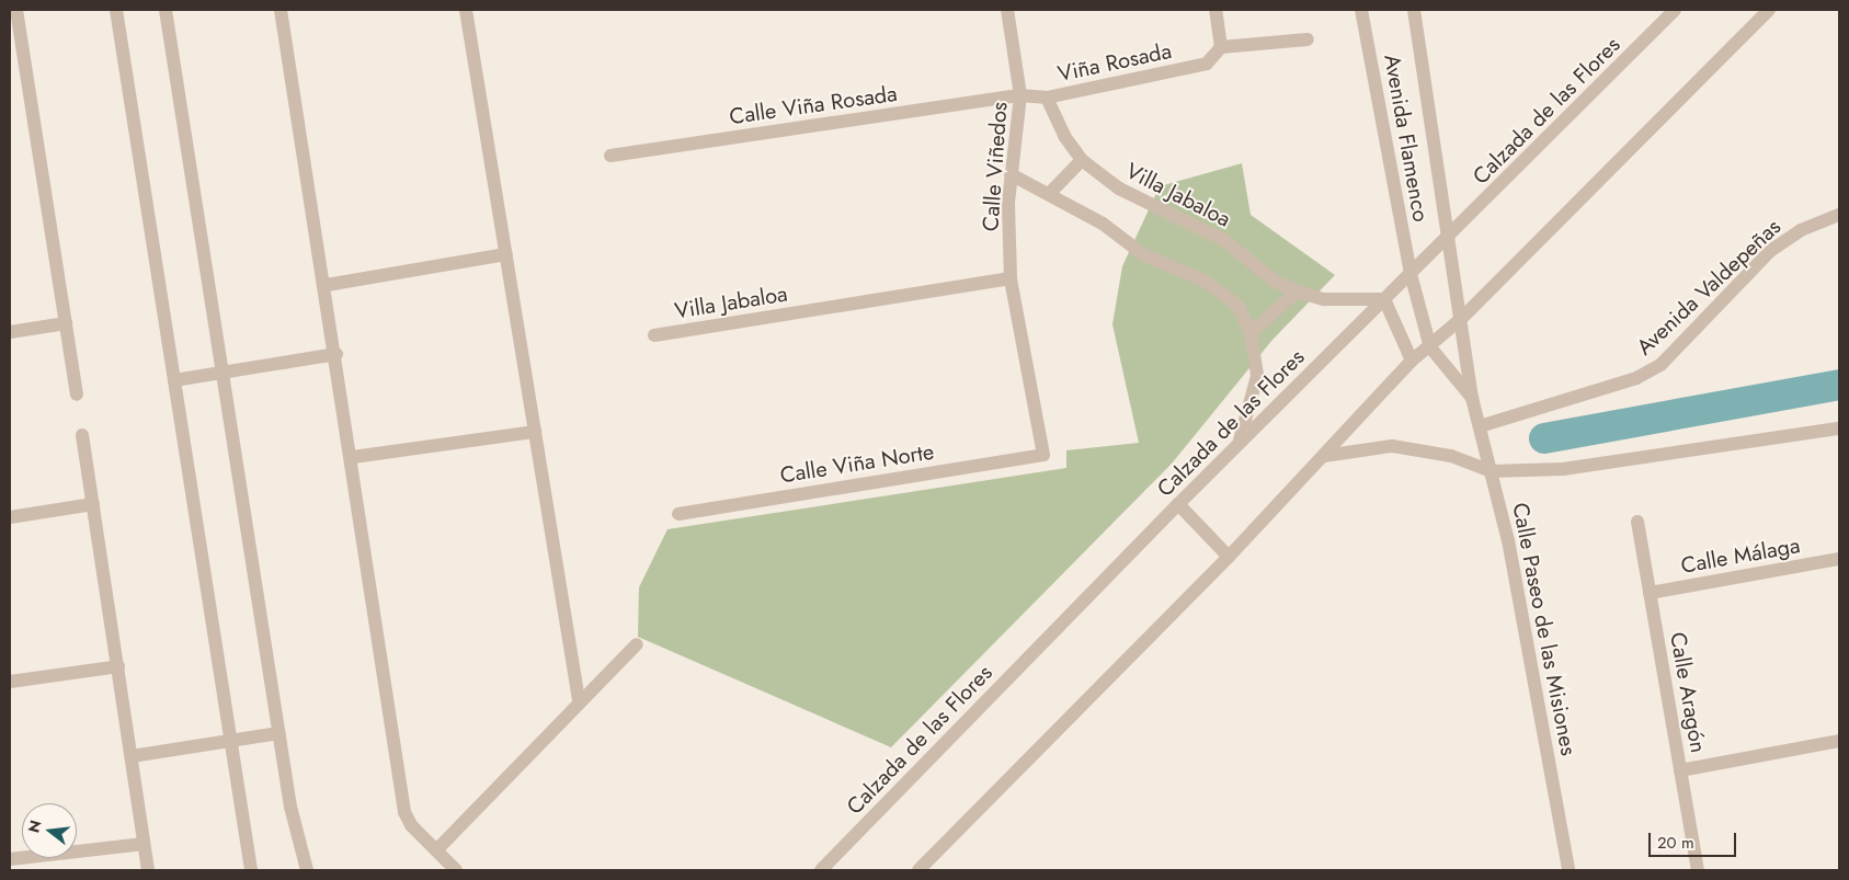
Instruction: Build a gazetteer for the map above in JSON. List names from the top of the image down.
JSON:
{
  "streets": {
    "street": [
      "Viña Rosada",
      "Calle Viña Rosada",
      "Calzada de las Flores",
      "Avenida Flamenco",
      "Calle Viñedos",
      "Villa Jabaloa",
      "Avenida Valdepeñas",
      "Calle Viña Norte",
      "Calle Málaga",
      "Calle Paseo de las Misiones",
      "Calle Aragón"
    ]
  },
  "crossings": [
    ["Viña Rosada", "Calle Viña Rosada"],
    ["Viña Rosada", "Calle Viñedos"],
    ["Viña Rosada", "Villa Jabaloa"],
    ["Calle Viña Rosada", "Calle Viñedos"],
    ["Calzada de las Flores", "Avenida Flamenco"],
    ["Calzada de las Flores", "Villa Jabaloa"],
    ["Avenida Flamenco", "Calle Paseo de las Misiones"],
    ["Calle Viñedos", "Villa Jabaloa"],
    ["Calle Viñedos", "Calle Viña Norte"],
    ["Avenida Valdepeñas", "Calle Paseo de las Misiones"],
    ["Calle Málaga", "Calle Aragón"]
  ],
  "scale_bar": "20 m",
  "north": "left"
}
